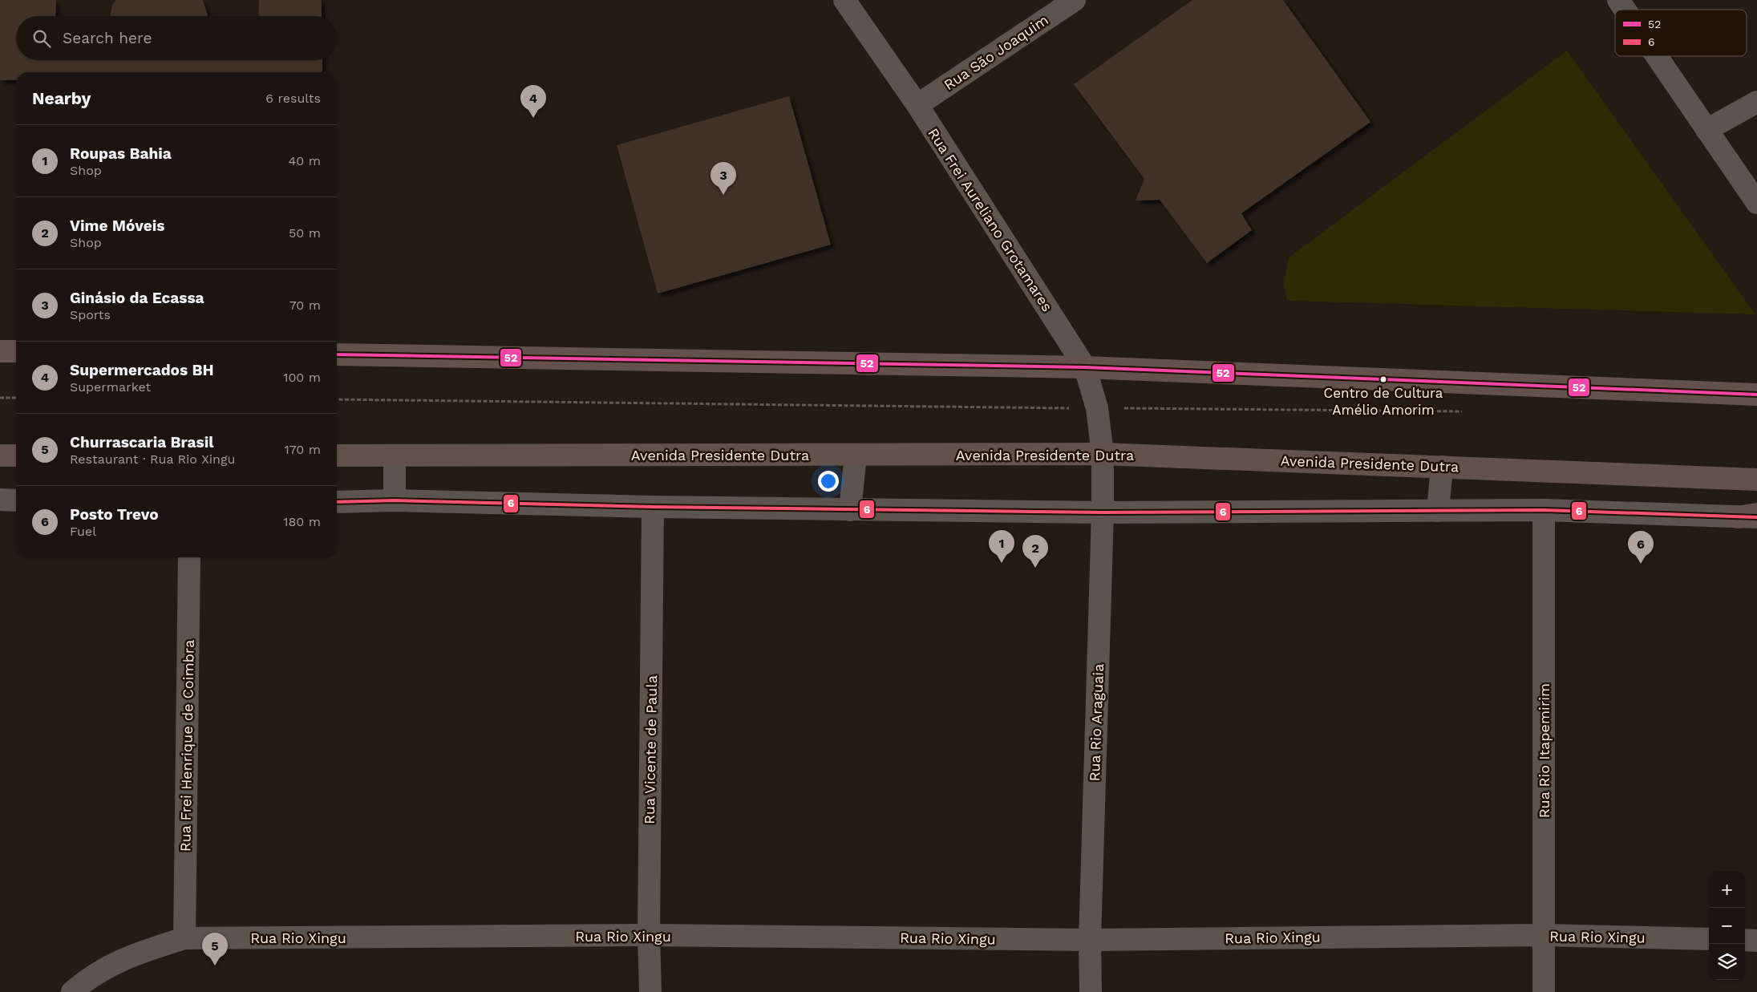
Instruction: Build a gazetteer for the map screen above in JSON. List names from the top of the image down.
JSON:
{
  "streets": {
    "highway": ["Avenida Presidente Dutra"],
    "street": [
      "Rua São Joaquim",
      "Rua Frei Aureliano Grotamares",
      "Rua Rio Araguaia",
      "Rua Frei Henrique de Coimbra",
      "Rua Vicente de Paula",
      "Rua Rio Itapemirim",
      "Rua Rio Xingu"
    ]
  },
  "crossings": [
    ["Rua São Joaquim", "Rua Frei Aureliano Grotamares"],
    ["Rua Frei Aureliano Grotamares", "Avenida Presidente Dutra"],
    ["Rua Frei Aureliano Grotamares", "Rua Rio Araguaia"],
    ["Avenida Presidente Dutra", "Rua Rio Araguaia"],
    ["Rua Rio Araguaia", "Rua Rio Xingu"],
    ["Rua Frei Henrique de Coimbra", "Rua Rio Xingu"],
    ["Rua Vicente de Paula", "Rua Rio Xingu"],
    ["Rua Rio Itapemirim", "Rua Rio Xingu"]
  ],
  "places": ["Centro de Cultura Amélio Amorim"],
  "lines": ["transit line 52", "transit line 6"],
  "legend": ["52", "6"],
  "page": {
    "search": "Search here",
    "heading": ["Nearby", "6 results"],
    "pins": [
      "4",
      "3",
      "1",
      "6",
      "2",
      "5"
    ],
    "list": [
      {
        "mark": "1",
        "name": "Roupas Bahia",
        "note": "Shop",
        "value": "40 m"
      },
      {
        "mark": "2",
        "name": "Vime Móveis",
        "note": "Shop",
        "value": "50 m"
      },
      {
        "mark": "3",
        "name": "Ginásio da Ecassa",
        "note": "Sports",
        "value": "70 m"
      },
      {
        "mark": "4",
        "name": "Supermercados BH",
        "note": "Supermarket",
        "value": "100 m"
      },
      {
        "mark": "5",
        "name": "Churrascaria Brasil",
        "note": "Restaurant · Rua Rio Xingu",
        "value": "170 m"
      },
      {
        "mark": "6",
        "name": "Posto Trevo",
        "note": "Fuel",
        "value": "180 m"
      }
    ],
    "map_buttons": ["+", "−"]
  }
}
